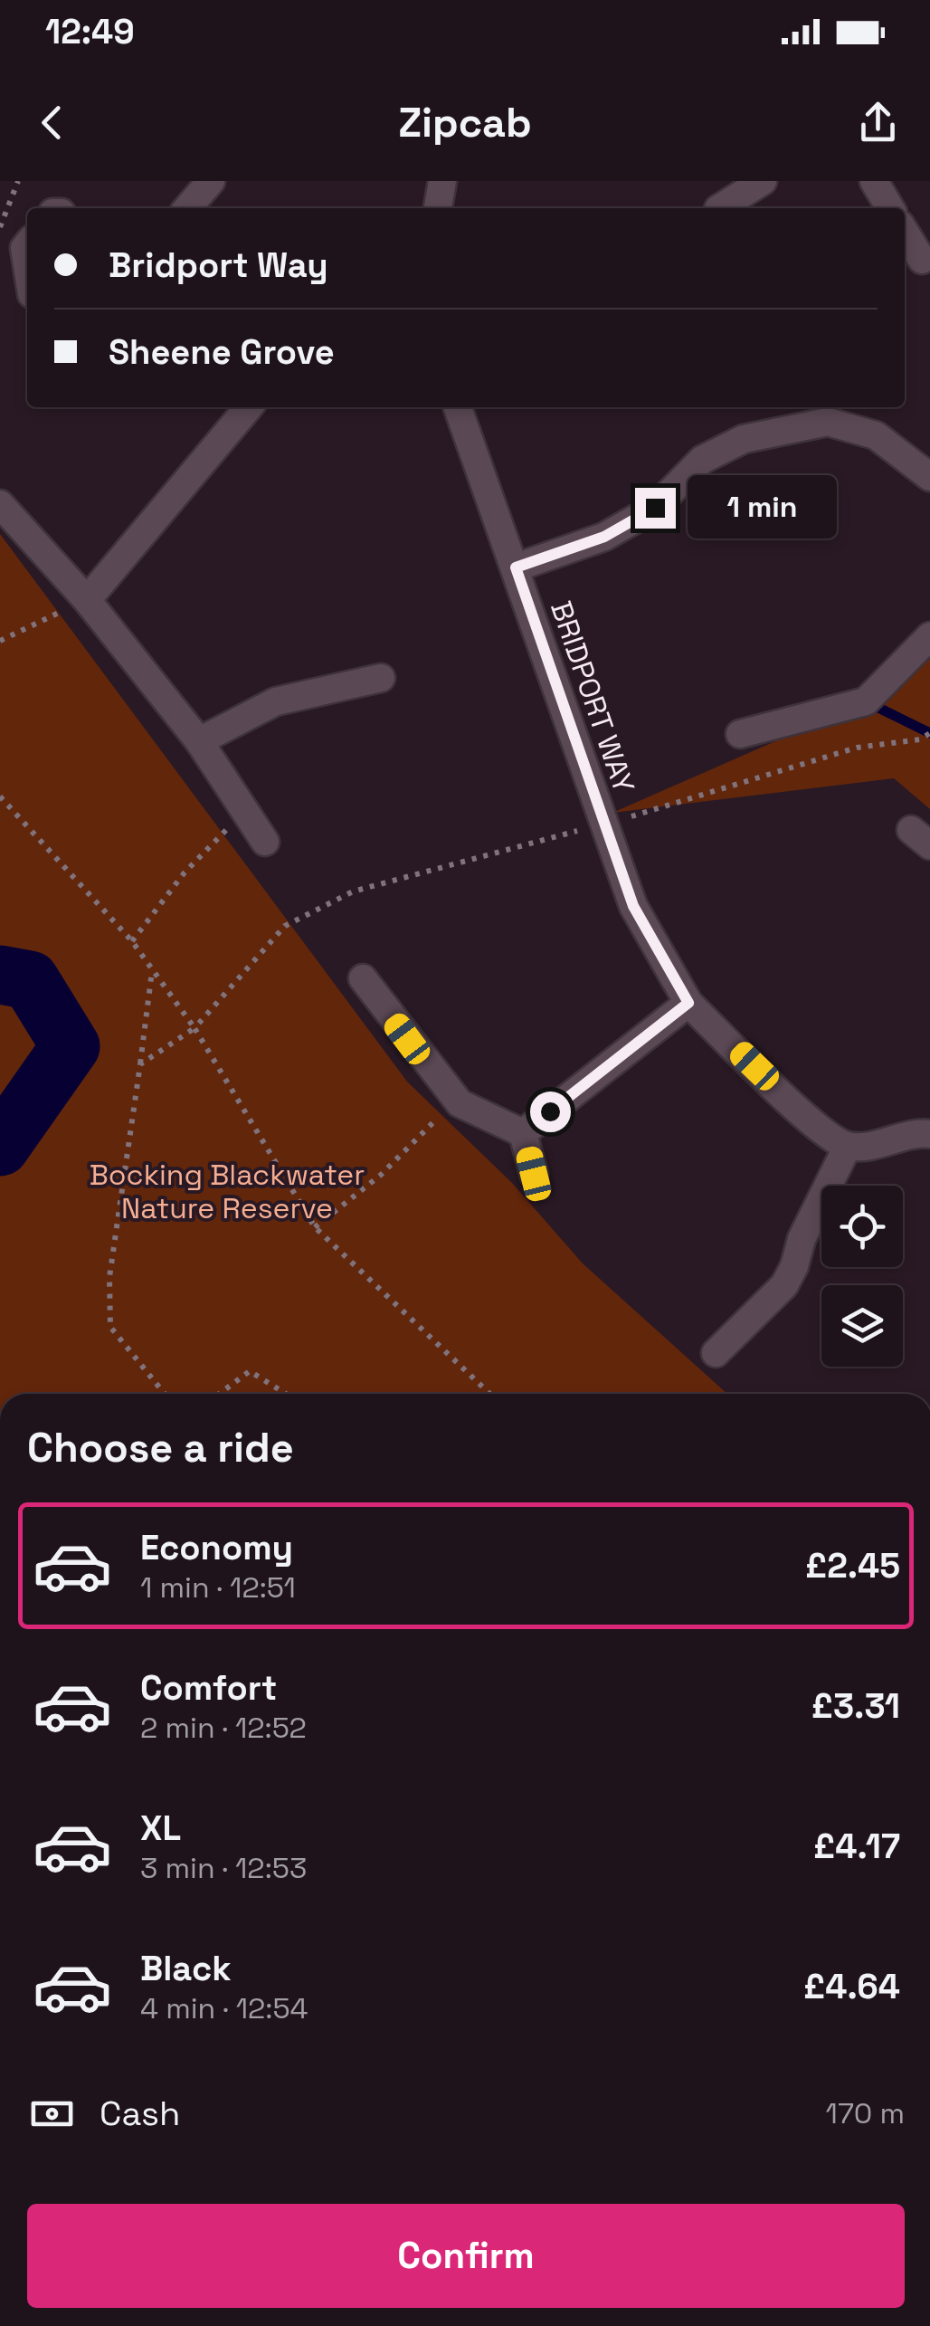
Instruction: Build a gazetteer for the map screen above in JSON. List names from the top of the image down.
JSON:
{
  "streets": {
    "street": ["BRIDPORT WAY"]
  },
  "parks": ["Bocking Blackwater Nature Reserve"],
  "page": {
    "status": "12:49",
    "header": "Zipcab",
    "banner": ["Bridport Way", "Sheene Grove"],
    "bubble": "1 min",
    "heading": "Choose a ride",
    "list": [
      {
        "name": "Economy",
        "note": "1 min · 12:51",
        "value": "£2.45"
      },
      {
        "name": "Comfort",
        "note": "2 min · 12:52",
        "value": "£3.31"
      },
      {
        "name": "XL",
        "note": "3 min · 12:53",
        "value": "£4.17"
      },
      {
        "name": "Black",
        "note": "4 min · 12:54",
        "value": "£4.64"
      }
    ],
    "pay": ["Cash", "170 m"],
    "buttons": "Confirm"
  }
}
